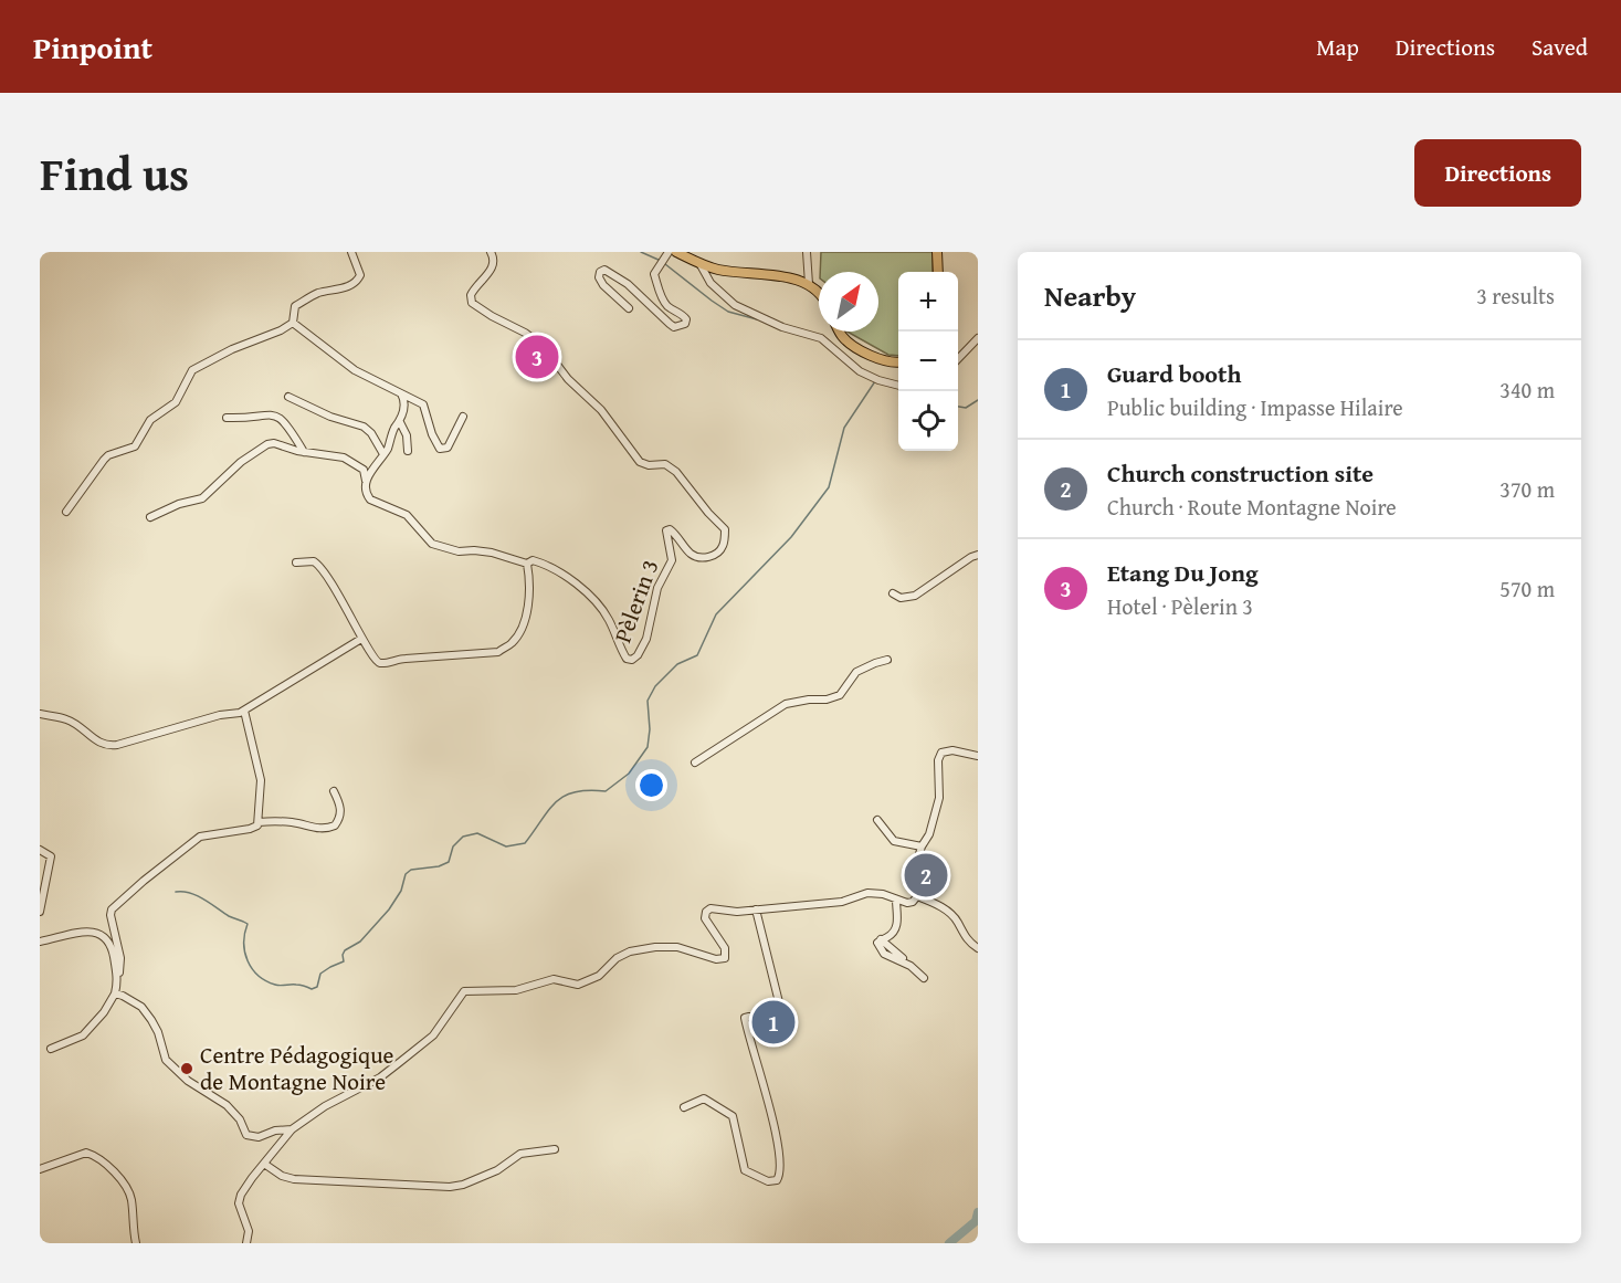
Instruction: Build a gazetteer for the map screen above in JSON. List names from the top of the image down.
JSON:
{
  "streets": {
    "street": ["Pèlerin 3"]
  },
  "places": ["Centre Pédagogique de Montagne Noire"],
  "north": "top right",
  "page": {
    "header": "Pinpoint",
    "nav": ["Map", "Directions", "Saved"],
    "title": "Find us",
    "buttons": "Directions",
    "heading": ["Nearby", "3 results"],
    "map_buttons": ["+", "−"],
    "pins": ["3", "2", "1"],
    "list": [
      {
        "mark": "1",
        "name": "Guard booth",
        "note": "Public building · Impasse Hilaire",
        "value": "340 m"
      },
      {
        "mark": "2",
        "name": "Church construction site",
        "note": "Church · Route Montagne Noire",
        "value": "370 m"
      },
      {
        "mark": "3",
        "name": "Etang Du Jong",
        "note": "Hotel · Pèlerin 3",
        "value": "570 m"
      }
    ]
  }
}
